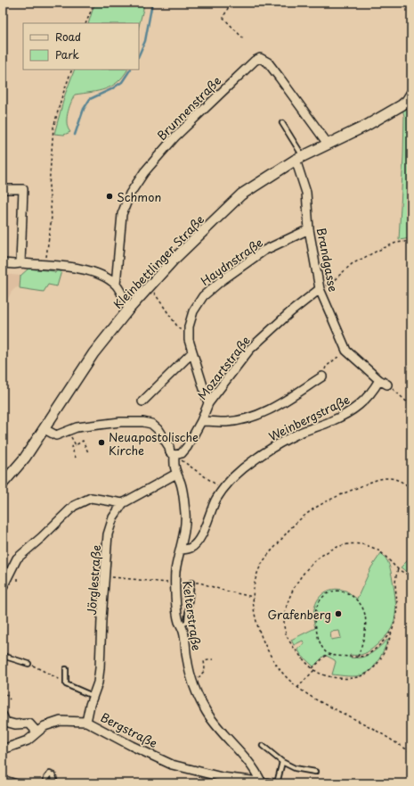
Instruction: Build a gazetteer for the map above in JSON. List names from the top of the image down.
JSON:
{
  "streets": {
    "street": [
      "Brunnenstraße",
      "Brandgasse",
      "Kleinbettlinger Straße",
      "Haydnstraße",
      "Mozartstraße",
      "Weinbergstraße",
      "Jörglestraße",
      "Kelterstraße",
      "Bergstraße"
    ]
  },
  "crossings": [
    ["Brunnenstraße", "Kleinbettlinger Straße"],
    ["Brandgasse", "Kleinbettlinger Straße"],
    ["Brandgasse", "Haydnstraße"],
    ["Brandgasse", "Mozartstraße"],
    ["Brandgasse", "Weinbergstraße"],
    ["Kleinbettlinger Straße", "Kelterstraße"],
    ["Haydnstraße", "Mozartstraße"],
    ["Mozartstraße", "Kelterstraße"],
    ["Weinbergstraße", "Kelterstraße"],
    ["Jörglestraße", "Kelterstraße"],
    ["Jörglestraße", "Bergstraße"],
    ["Kelterstraße", "Bergstraße"]
  ],
  "places": ["Schmon", "Neuapostolische Kirche", "Grafenberg"],
  "legend": ["Road", "Park"]
}
